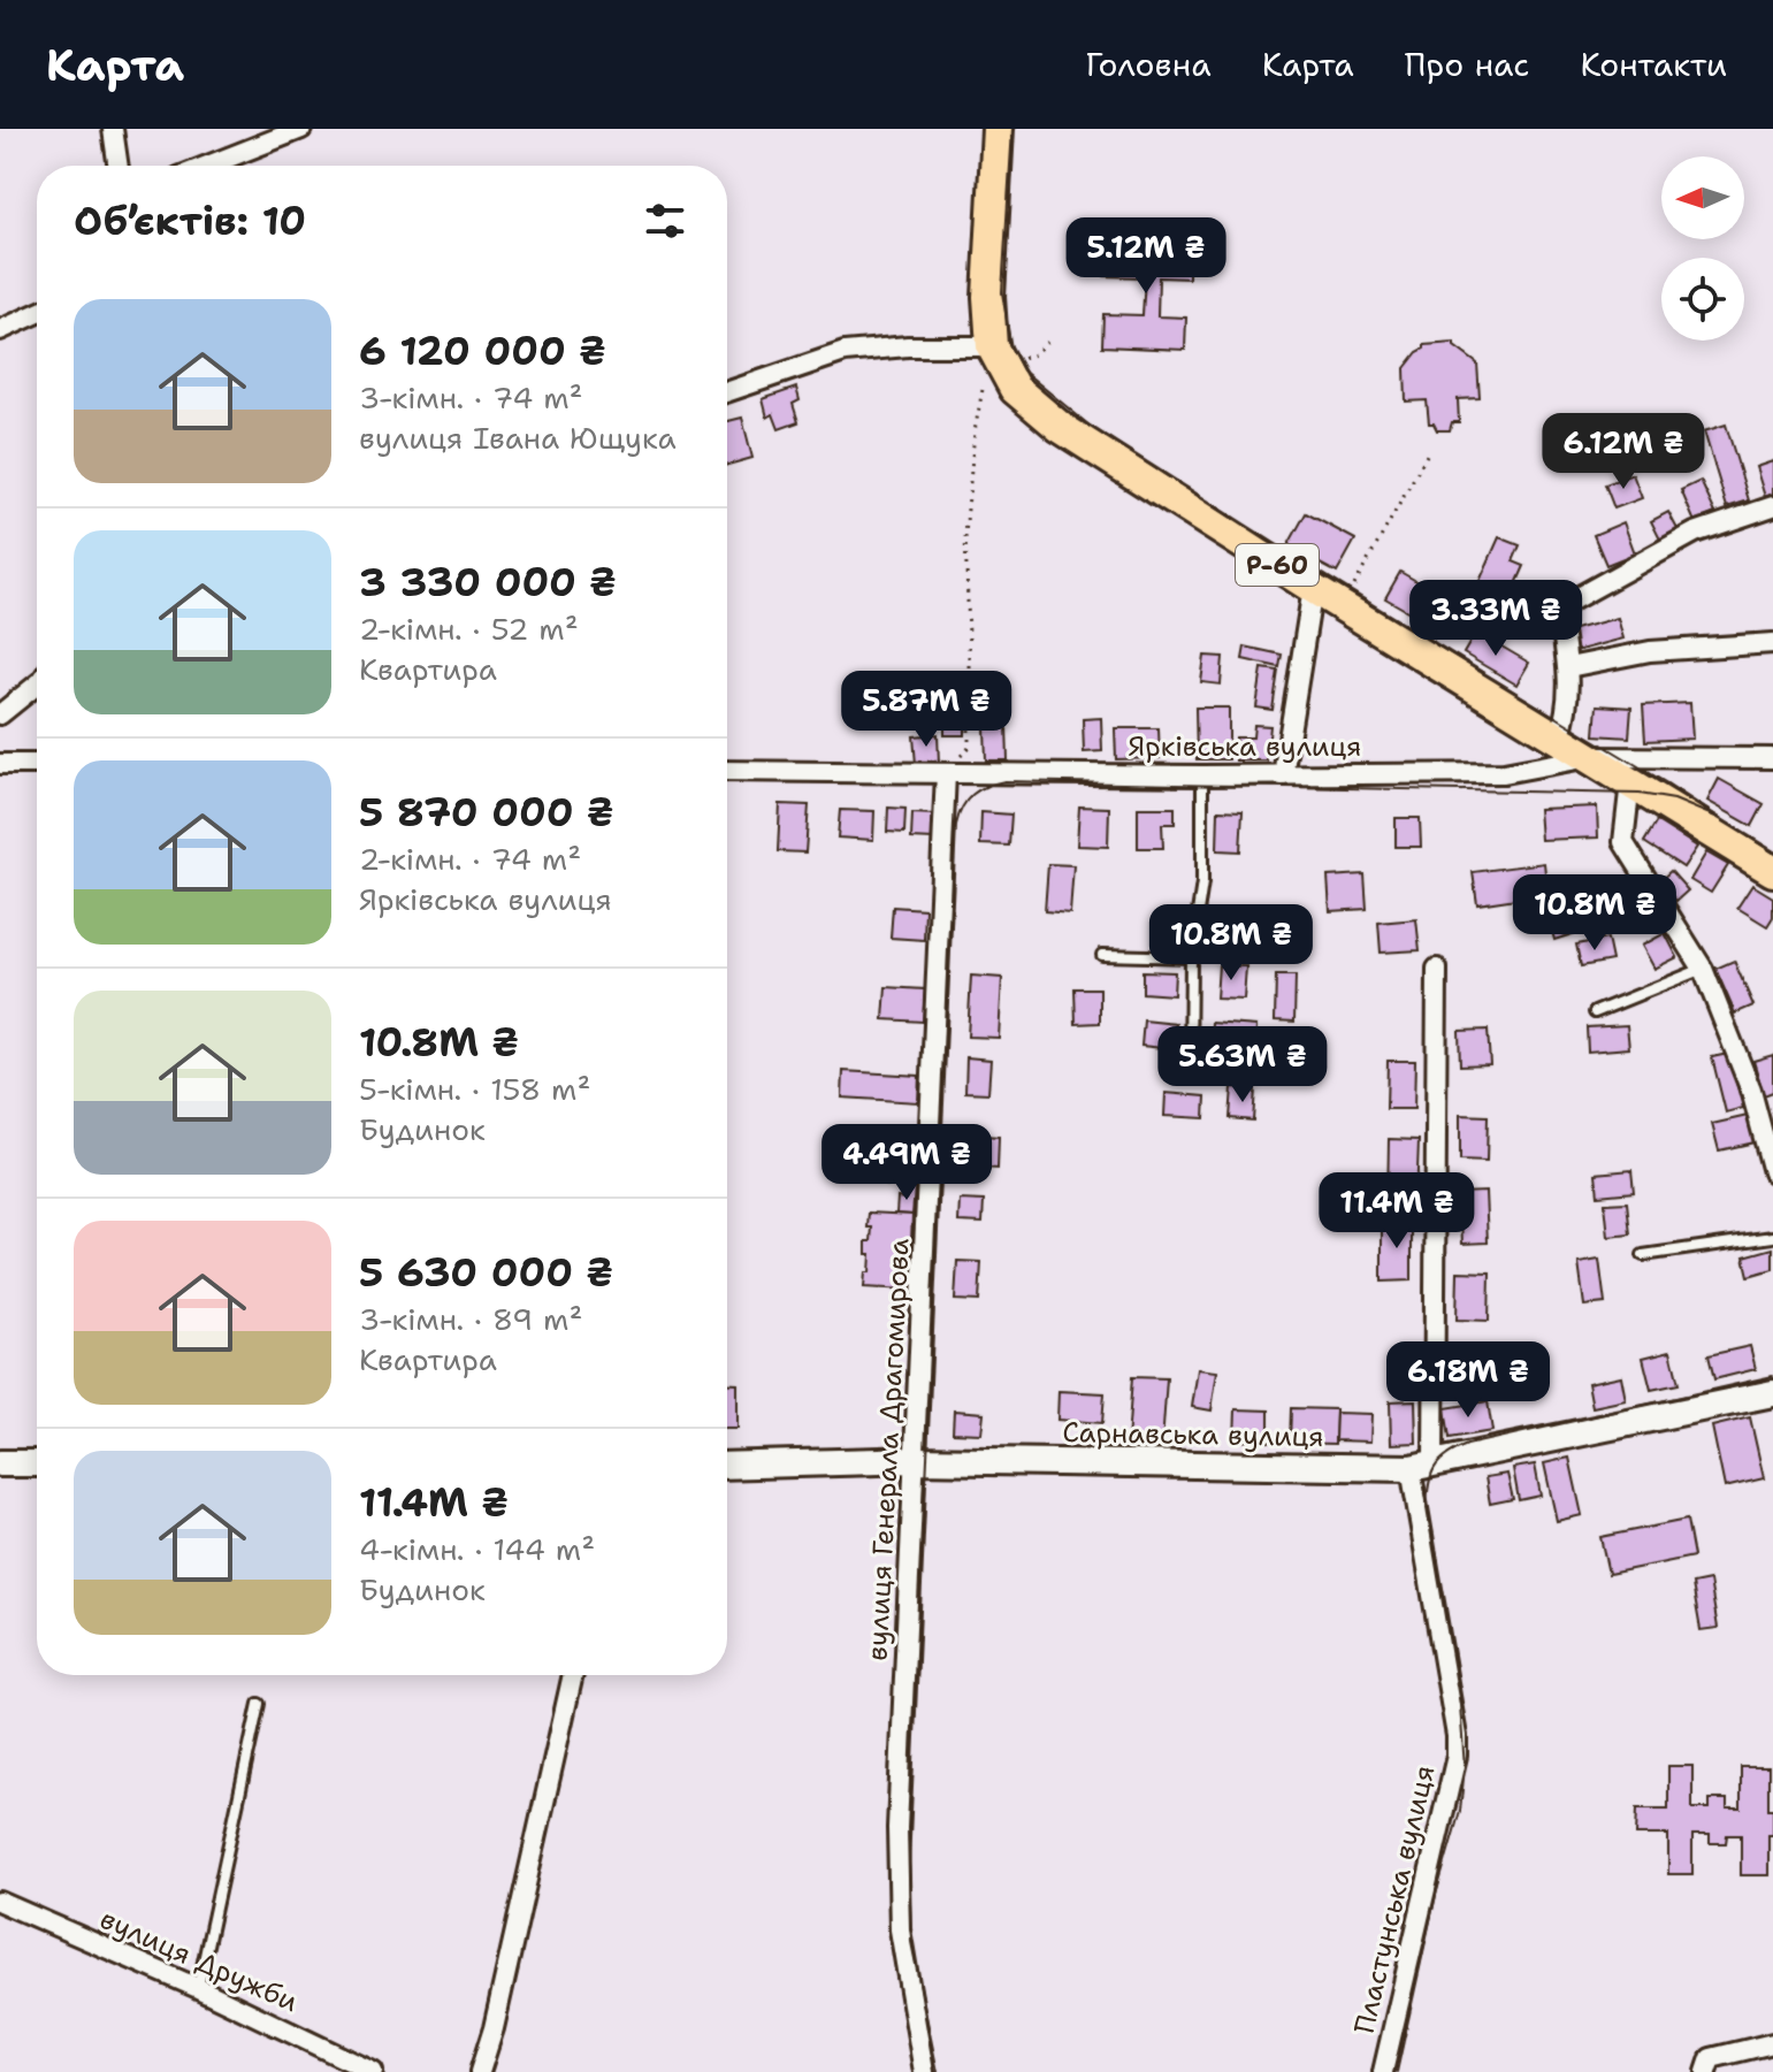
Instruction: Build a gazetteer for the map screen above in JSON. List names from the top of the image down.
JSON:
{
  "streets": {
    "main road": ["Р-60"],
    "street": [
      "Ярківська вулиця",
      "Сарнавська вулиця",
      "вулиця Генерала Драгомирова",
      "Пластунська вулиця",
      "вулиця Дружби"
    ]
  },
  "crossings": [
    ["Р-60", "Ярківська вулиця"],
    ["Ярківська вулиця", "вулиця Генерала Драгомирова"],
    ["Сарнавська вулиця", "вулиця Генерала Драгомирова"],
    ["Сарнавська вулиця", "Пластунська вулиця"]
  ],
  "north": "left",
  "page": {
    "header": "Карта",
    "nav": [
      "Головна",
      "Карта",
      "Про нас",
      "Контакти"
    ],
    "heading": "Об’єктів: 10",
    "price": [
      "5.12M ₴",
      "6.12M ₴",
      "3.33M ₴",
      "5.87M ₴",
      "10.8M ₴",
      "10.8M ₴",
      "5.63M ₴",
      "4.49M ₴",
      "11.4M ₴",
      "6.18M ₴"
    ],
    "list": [
      {
        "name": "6 120 000 ₴",
        "note": "3-кімн. · 74 m² · вулиця Івана Ющука"
      },
      {
        "name": "3 330 000 ₴",
        "note": "2-кімн. · 52 m² · Квартира"
      },
      {
        "name": "5 870 000 ₴",
        "note": "2-кімн. · 74 m² · Ярківська вулиця"
      },
      {
        "name": "10.8M ₴",
        "note": "5-кімн. · 158 m² · Будинок"
      },
      {
        "name": "5 630 000 ₴",
        "note": "3-кімн. · 89 m² · Квартира"
      },
      {
        "name": "11.4M ₴",
        "note": "4-кімн. · 144 m² · Будинок"
      }
    ]
  }
}
